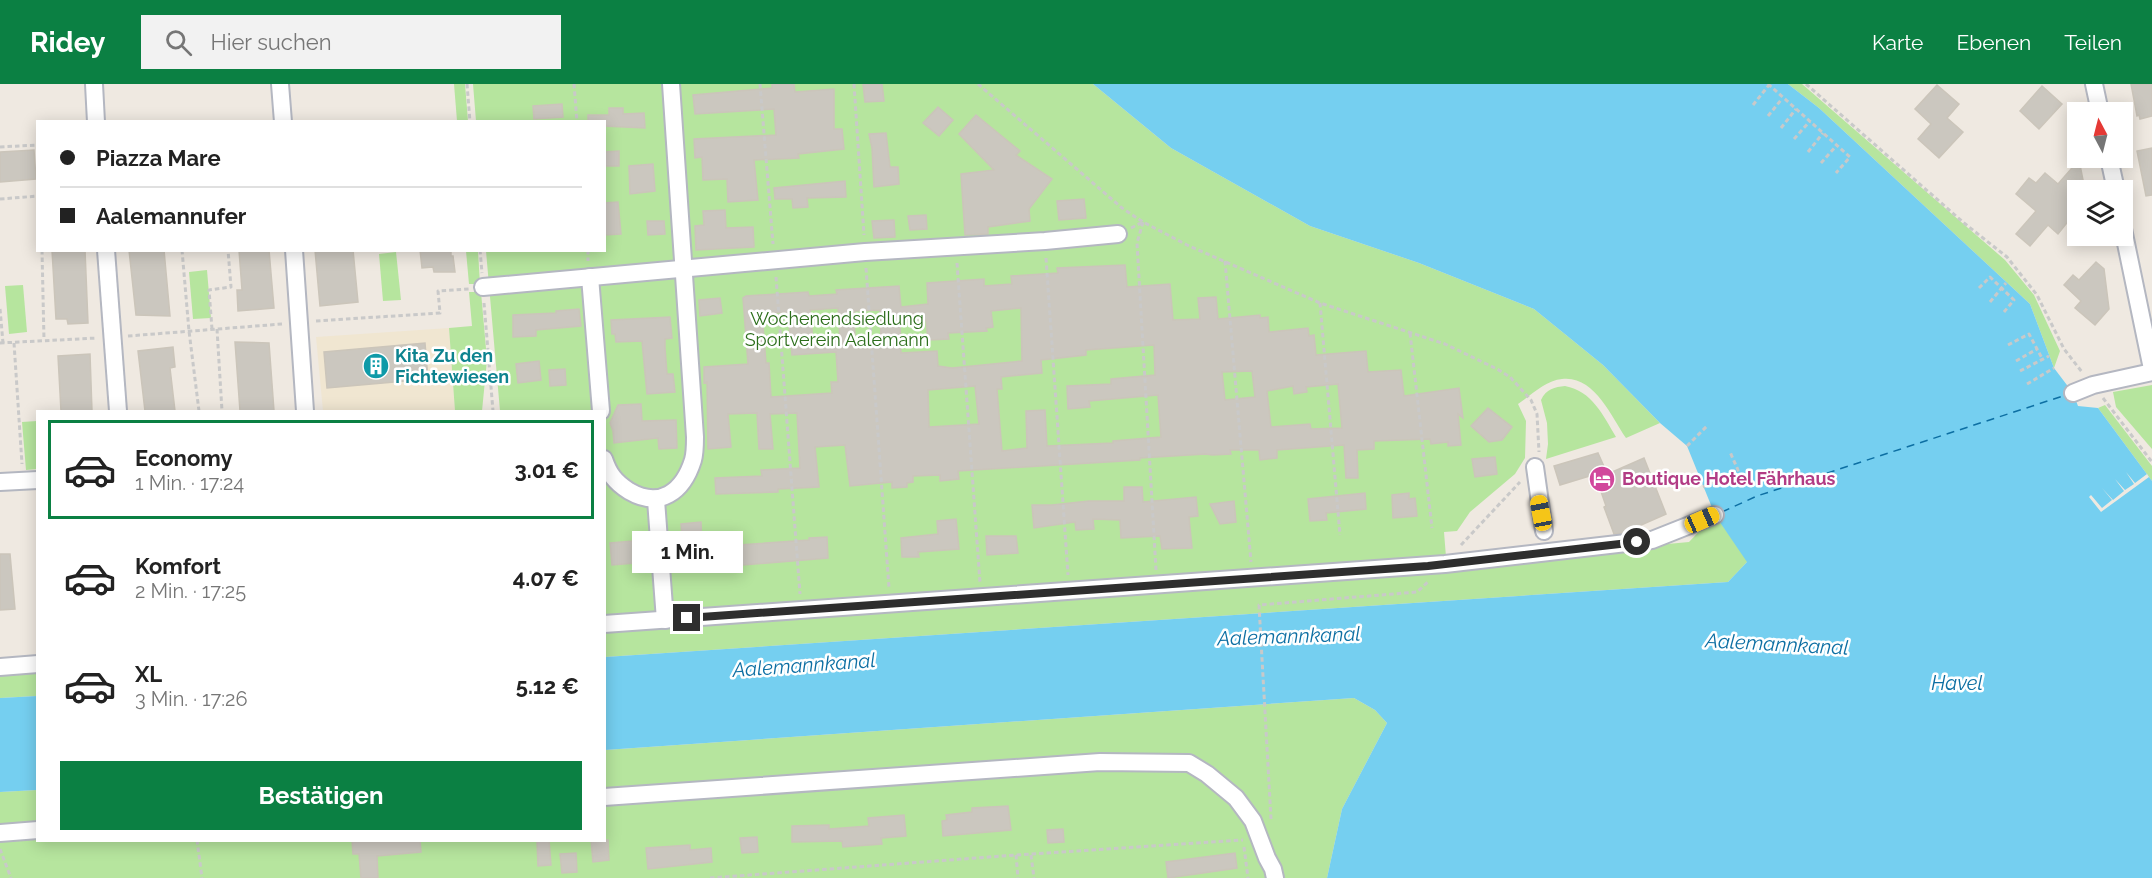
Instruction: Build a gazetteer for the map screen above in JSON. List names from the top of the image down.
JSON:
{
  "water": ["Aalemannkanal", "Havel"],
  "parks": ["Wochenendsiedlung Sportverein Aalemann"],
  "places": {
    "building": ["Kita Zu den Fichtewiesen"],
    "hotel": ["Boutique Hotel Fährhaus"]
  },
  "north": "top",
  "page": {
    "header": "Ridey",
    "search": "Hier suchen",
    "nav": ["Karte", "Ebenen", "Teilen"],
    "banner": ["Piazza Mare", "Aalemannufer"],
    "list": [
      {
        "name": "Economy",
        "note": "1 Min. · 17:24",
        "value": "3.01 €"
      },
      {
        "name": "Komfort",
        "note": "2 Min. · 17:25",
        "value": "4.07 €"
      },
      {
        "name": "XL",
        "note": "3 Min. · 17:26",
        "value": "5.12 €"
      }
    ],
    "bubble": "1 Min.",
    "buttons": "Bestätigen"
  }
}
